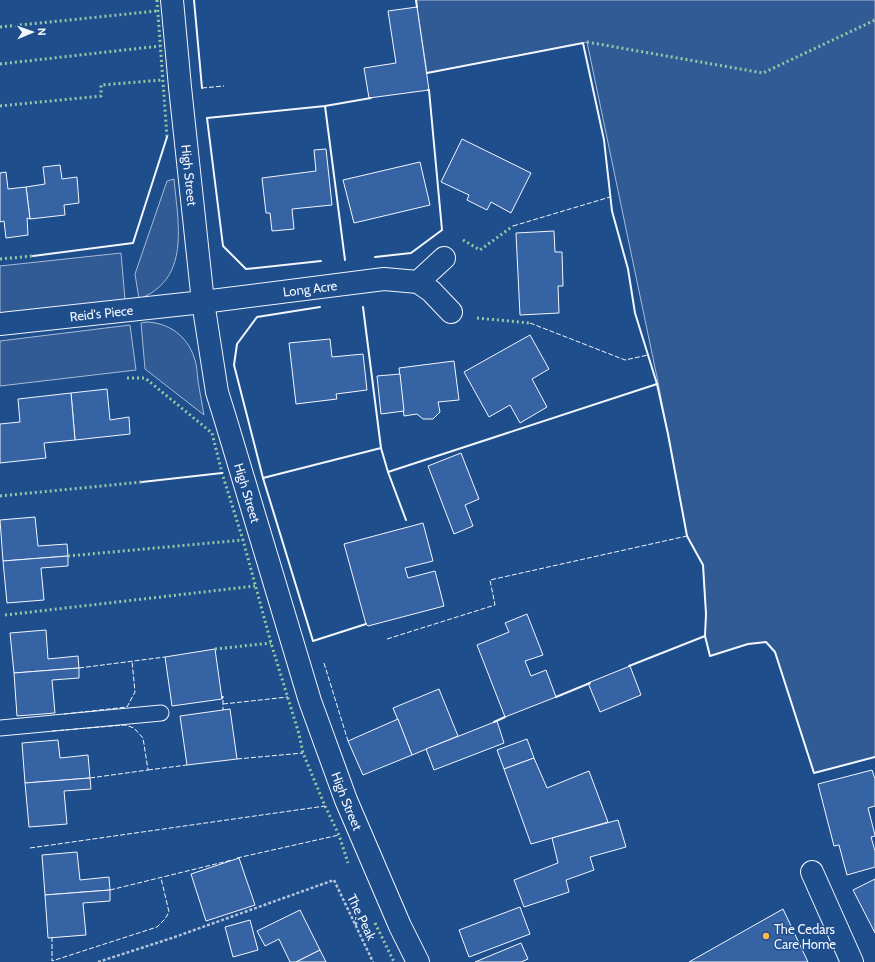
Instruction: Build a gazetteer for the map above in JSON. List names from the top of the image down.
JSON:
{
  "streets": {
    "street": ["High Street", "Long Acre", "Reid's Piece"],
    "path": ["The Peak"]
  },
  "crossings": [
    ["High Street", "Long Acre"],
    ["High Street", "Reid's Piece"],
    ["Long Acre", "Reid's Piece"]
  ],
  "places": ["The Cedars Care Home"],
  "north": "right"
}
